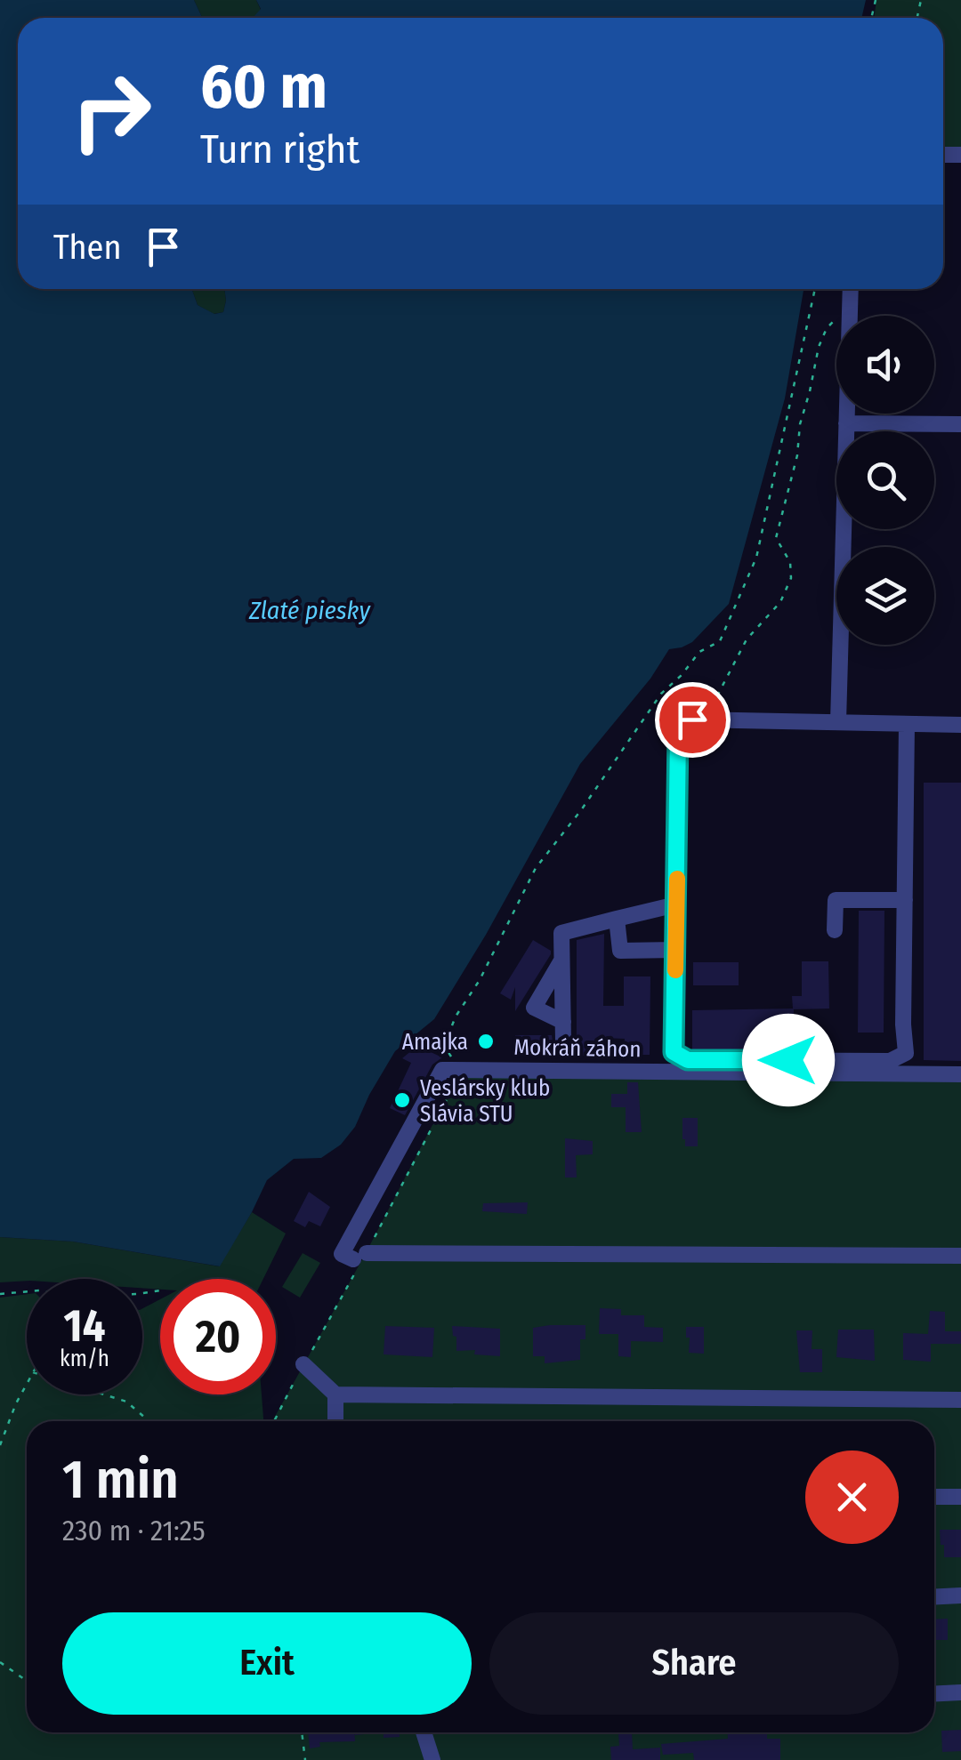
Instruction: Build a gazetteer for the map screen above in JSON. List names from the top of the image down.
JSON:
{
  "streets": {
    "street": ["Mokráň záhon"]
  },
  "water": ["Zlaté piesky"],
  "places": ["Amajka", "Veslársky klub Slávia STU"],
  "page": {
    "turn": ["60 m", "Turn right"],
    "then": "Then",
    "speed": "14 km/h",
    "limit": "20",
    "heading": ["1 min", "230 m · 21:25"],
    "buttons": ["Exit", "Share"]
  }
}
